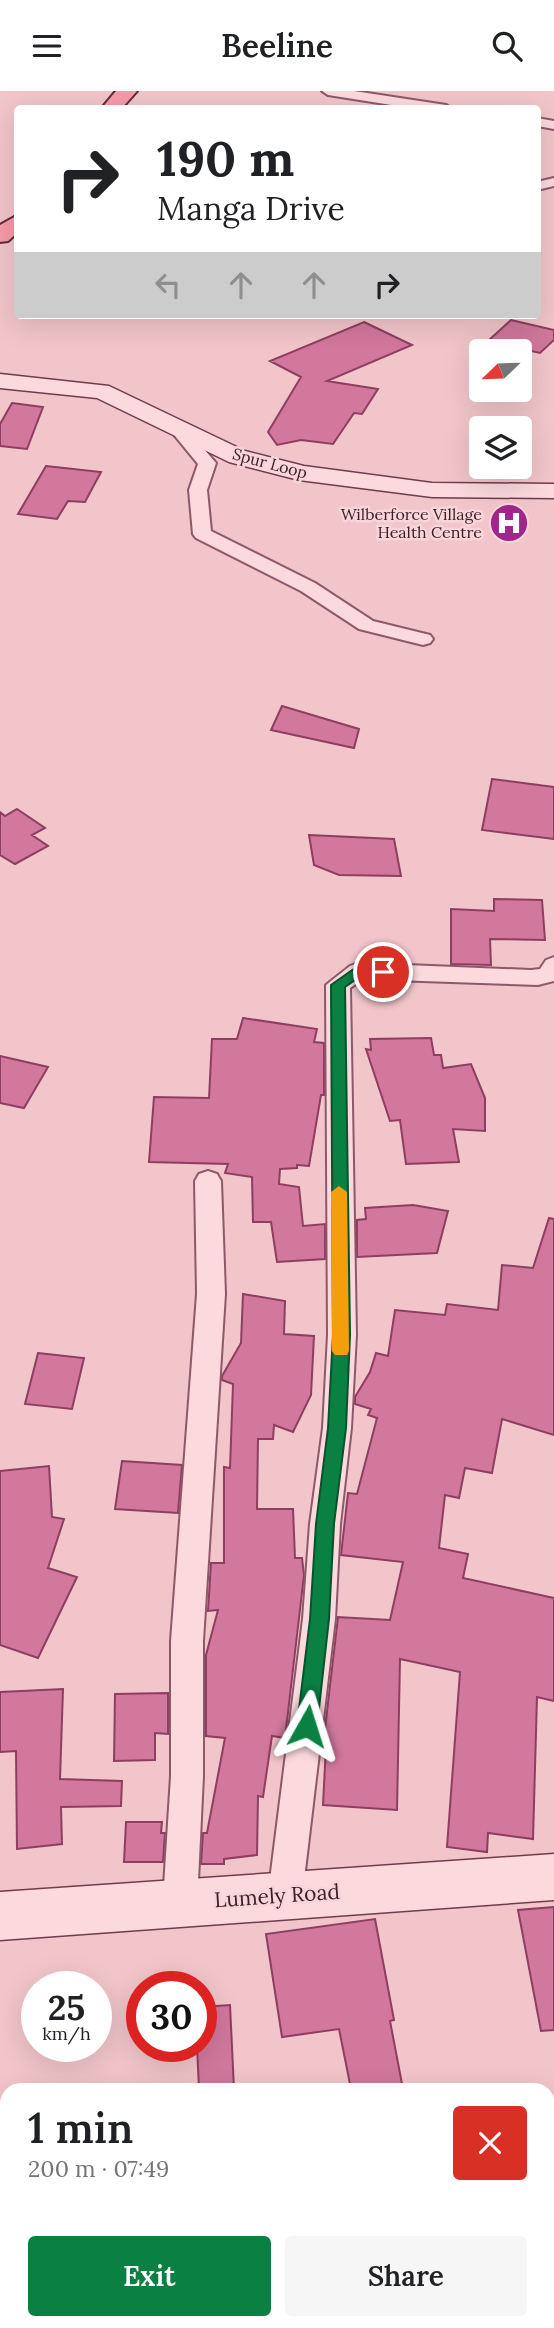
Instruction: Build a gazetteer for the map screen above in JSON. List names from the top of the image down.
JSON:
{
  "streets": {
    "street": ["Spur Loop", "Lumely Road"]
  },
  "places": {
    "hospital": ["Wilberforce Village Health Centre"]
  },
  "north": "bottom left",
  "page": {
    "header": "Beeline",
    "turn": ["190 m", "Manga Drive"],
    "speed": "25 km/h",
    "limit": "30",
    "heading": ["1 min", "200 m · 07:49"],
    "buttons": ["Exit", "Share"]
  }
}
